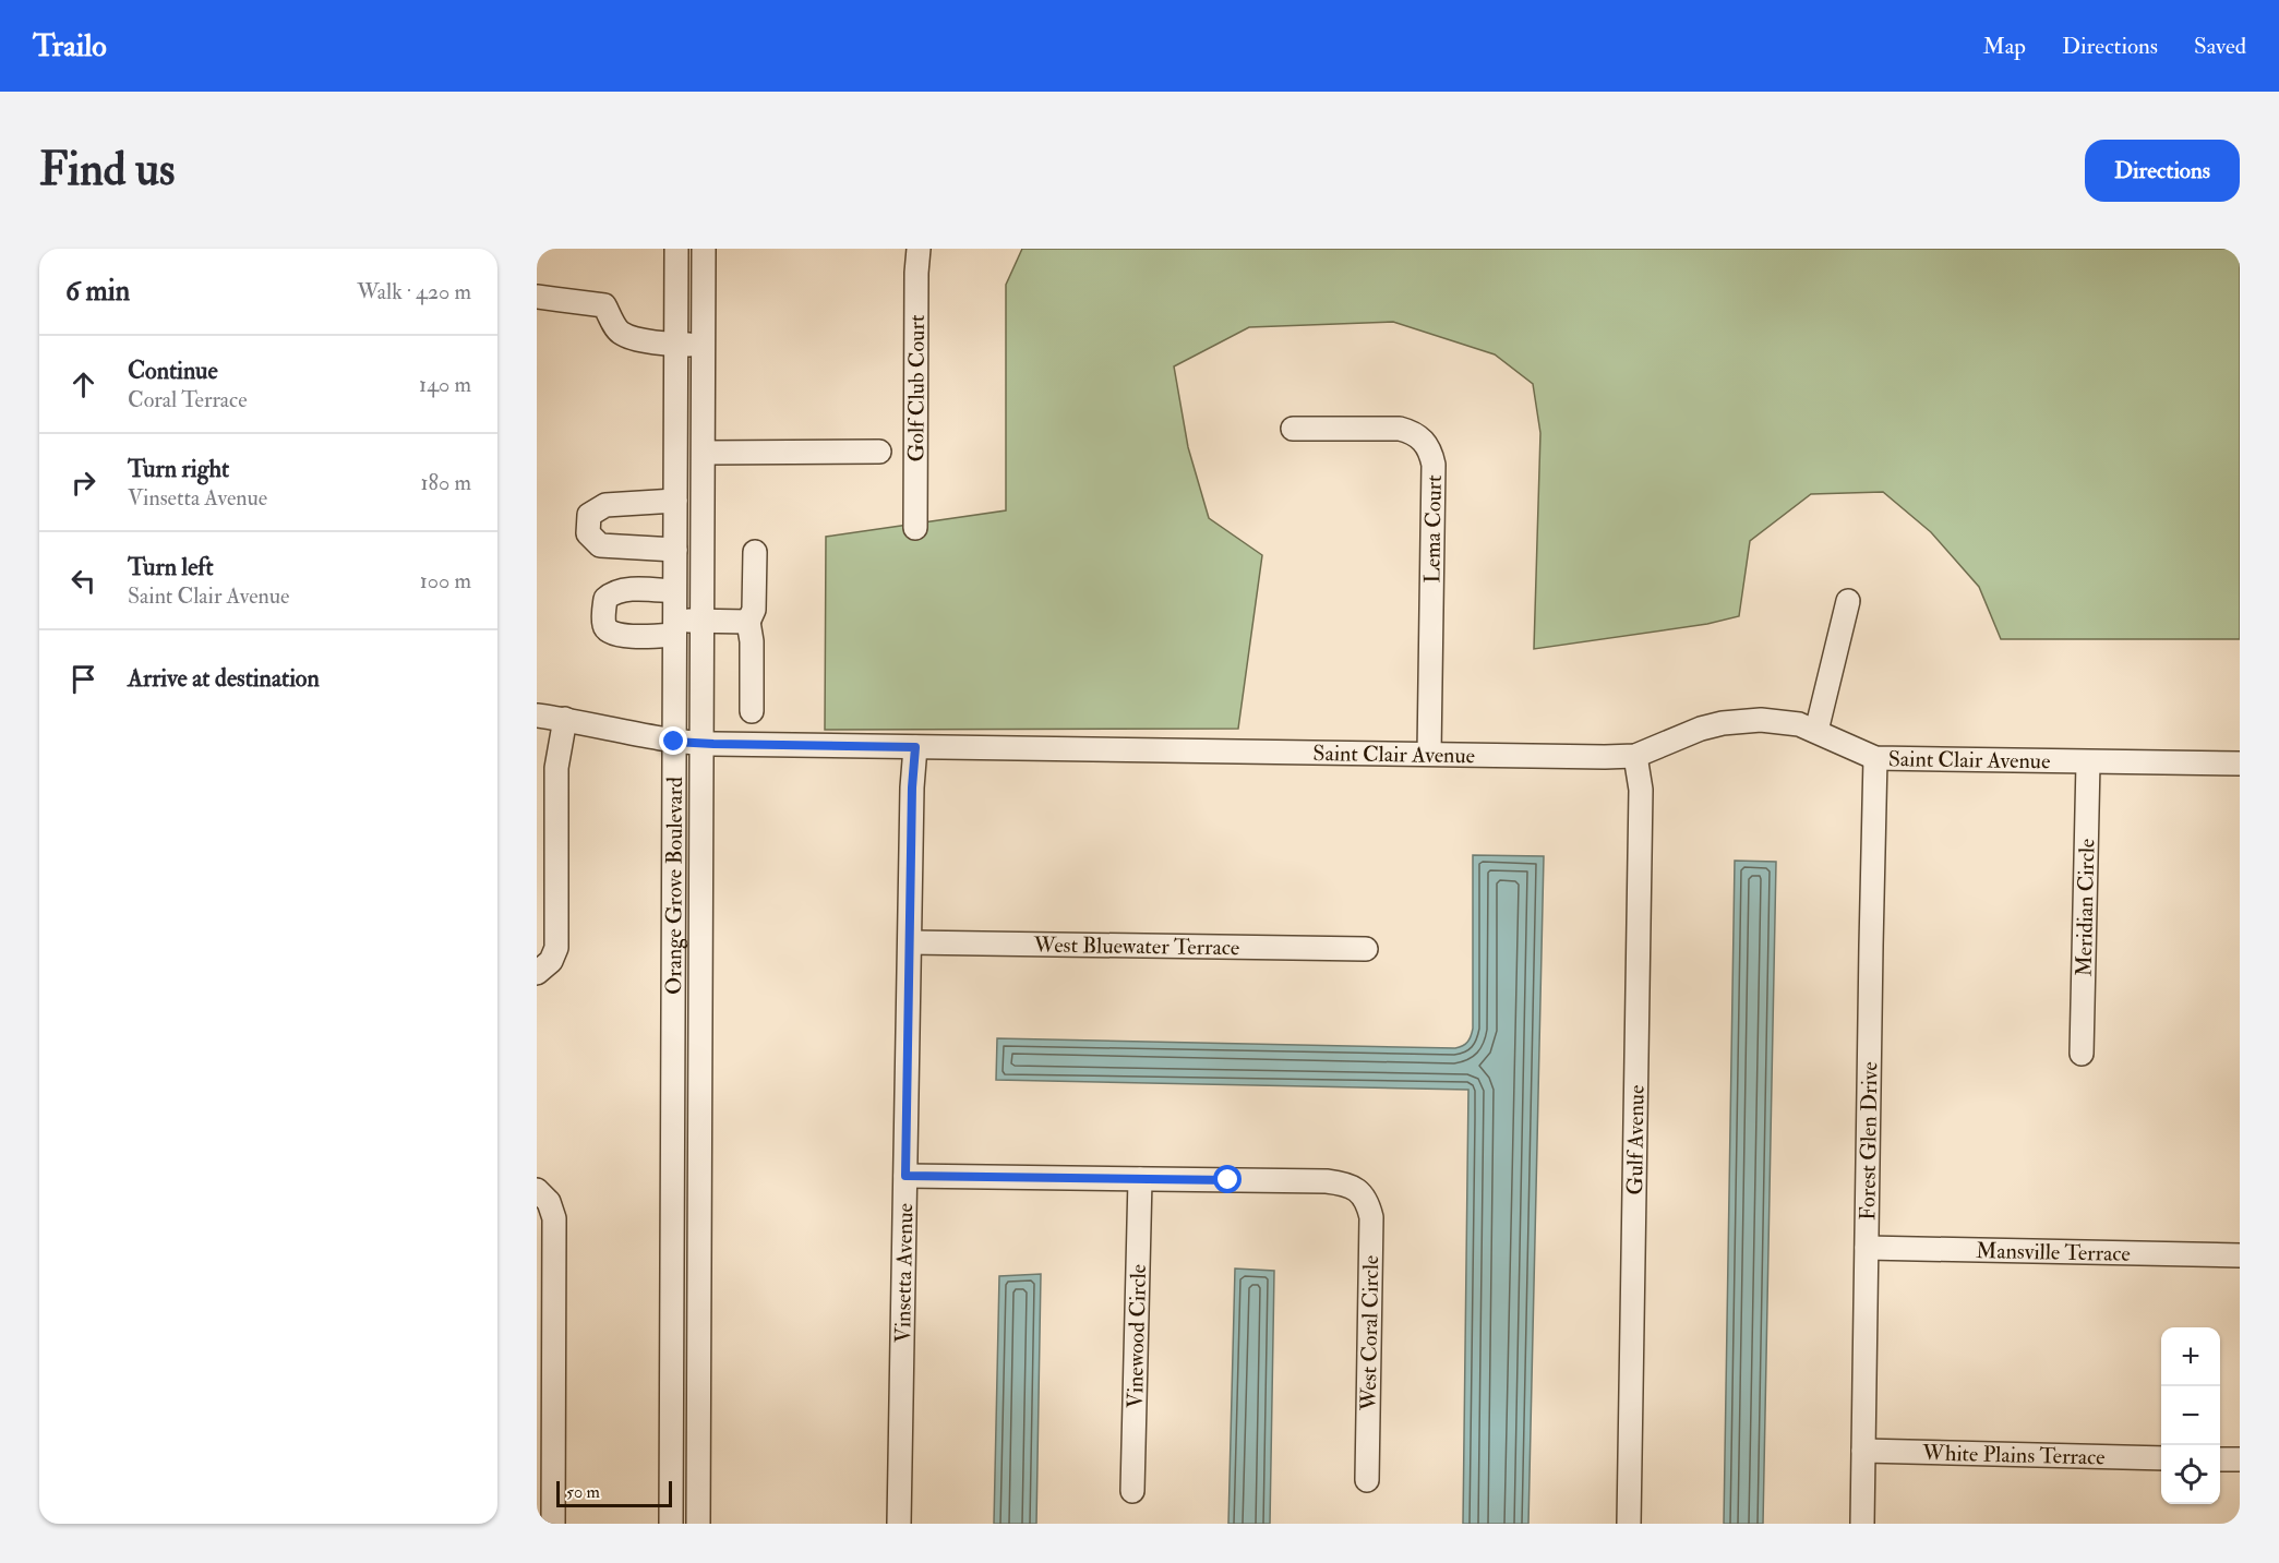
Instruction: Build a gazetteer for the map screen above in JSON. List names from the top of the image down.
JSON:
{
  "streets": {
    "street": [
      "Golf Club Court",
      "Lema Court",
      "Saint Clair Avenue",
      "Orange Grove Boulevard",
      "Meridian Circle",
      "West Bluewater Terrace",
      "Gulf Avenue",
      "Forest Glen Drive",
      "Mansville Terrace",
      "Vinsetta Avenue",
      "West Coral Circle",
      "Vinewood Circle",
      "White Plains Terrace"
    ]
  },
  "crossings": [
    ["Lema Court", "Saint Clair Avenue"],
    ["Saint Clair Avenue", "Orange Grove Boulevard"],
    ["Saint Clair Avenue", "Meridian Circle"],
    ["Saint Clair Avenue", "Gulf Avenue"],
    ["Saint Clair Avenue", "Forest Glen Drive"],
    ["Saint Clair Avenue", "Vinsetta Avenue"],
    ["West Bluewater Terrace", "Vinsetta Avenue"],
    ["Forest Glen Drive", "Mansville Terrace"],
    ["Forest Glen Drive", "White Plains Terrace"],
    ["West Coral Circle", "Vinewood Circle"]
  ],
  "scale_bar": "50 m",
  "page": {
    "header": "Trailo",
    "nav": ["Map", "Directions", "Saved"],
    "buttons": "Directions",
    "title": "Find us",
    "heading": ["6 min", "Walk · 420 m"],
    "list": [
      ["Continue", "Coral Terrace", "140 m"],
      ["Turn right", "Vinsetta Avenue", "180 m"],
      ["Turn left", "Saint Clair Avenue", "100 m"],
      "Arrive at destination"
    ],
    "map_buttons": ["+", "−"],
    "scale": "50 m"
  }
}
